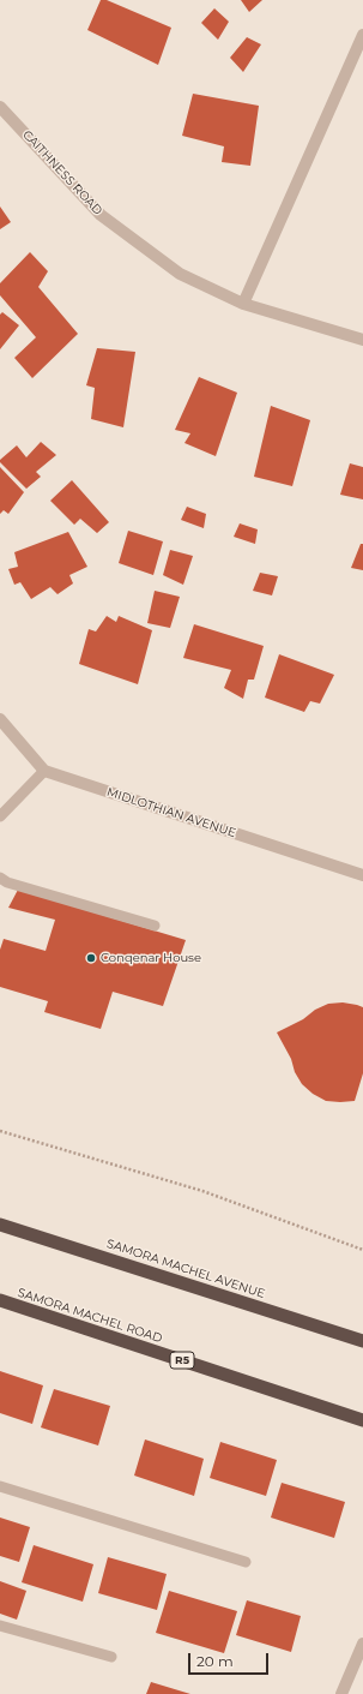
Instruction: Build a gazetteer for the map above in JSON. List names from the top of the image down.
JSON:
{
  "streets": {
    "highway": ["SAMORA MACHEL AVENUE", "SAMORA MACHEL ROAD", "R5"],
    "street": ["CAITHNESS ROAD", "MIDLOTHIAN AVENUE"]
  },
  "places": ["Conqenar House"],
  "scale_bar": "20 m"
}
